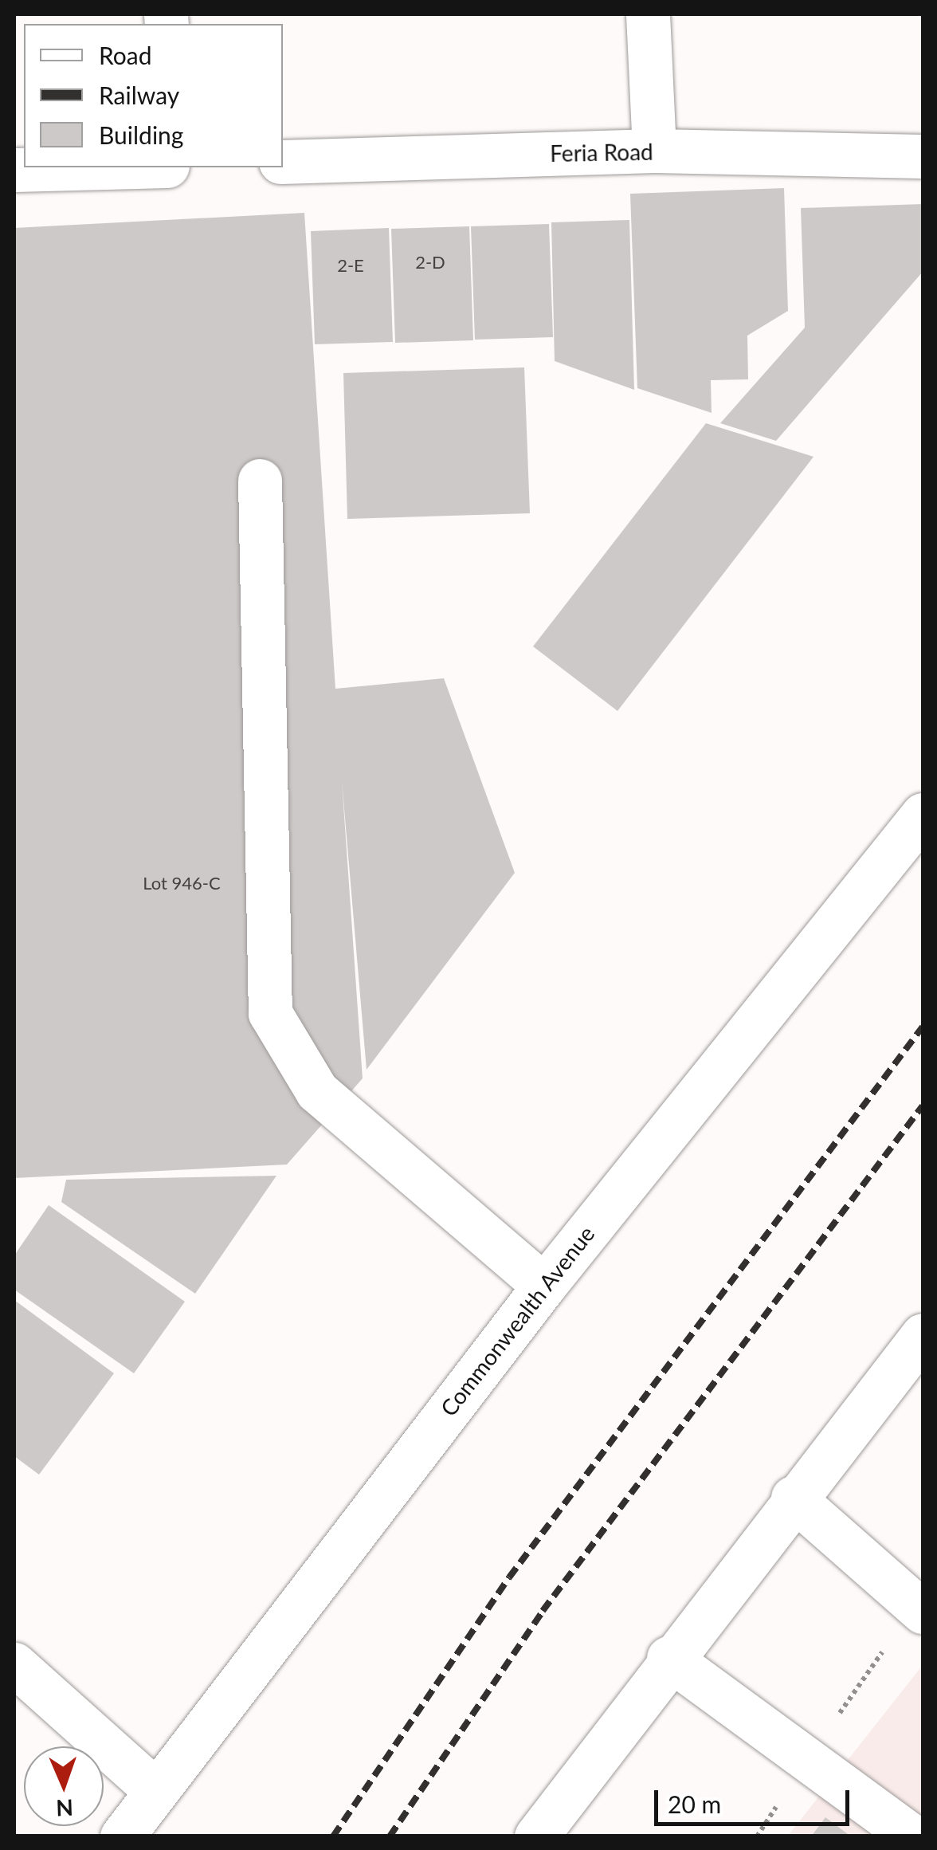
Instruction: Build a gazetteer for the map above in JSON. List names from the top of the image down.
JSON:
{
  "streets": {
    "main road": ["Feria Road", "Commonwealth Avenue"]
  },
  "house_numbers": ["2-D", "2-E", "Lot 946-C"],
  "legend": ["Road", "Railway", "Building"],
  "scale_bar": "20 m",
  "north": "bottom"
}
